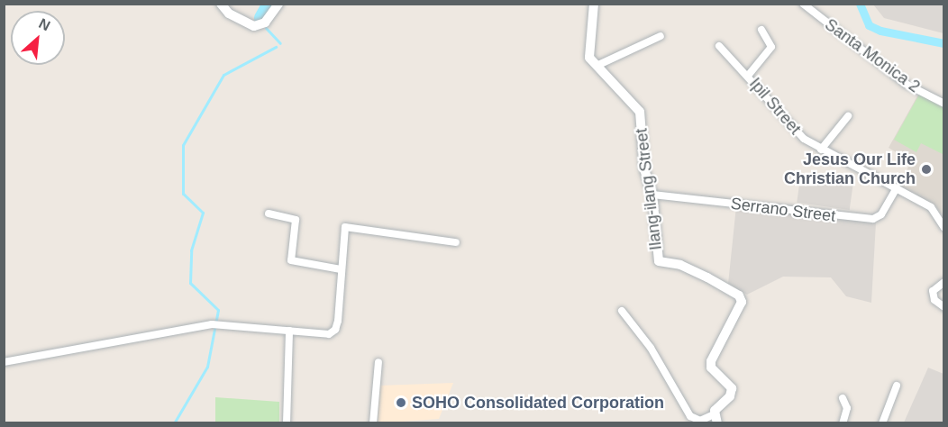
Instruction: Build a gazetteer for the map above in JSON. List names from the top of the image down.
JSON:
{
  "streets": {
    "street": [
      "Santa Monica 2",
      "Ipil Street",
      "Ilang-ilang Street",
      "Serrano Street"
    ]
  },
  "crossings": [
    ["Ipil Street", "Serrano Street"],
    ["Ilang-ilang Street", "Serrano Street"]
  ],
  "places": ["Jesus Our Life Christian Church", "SOHO Consolidated Corporation"],
  "north": "top right"
}
